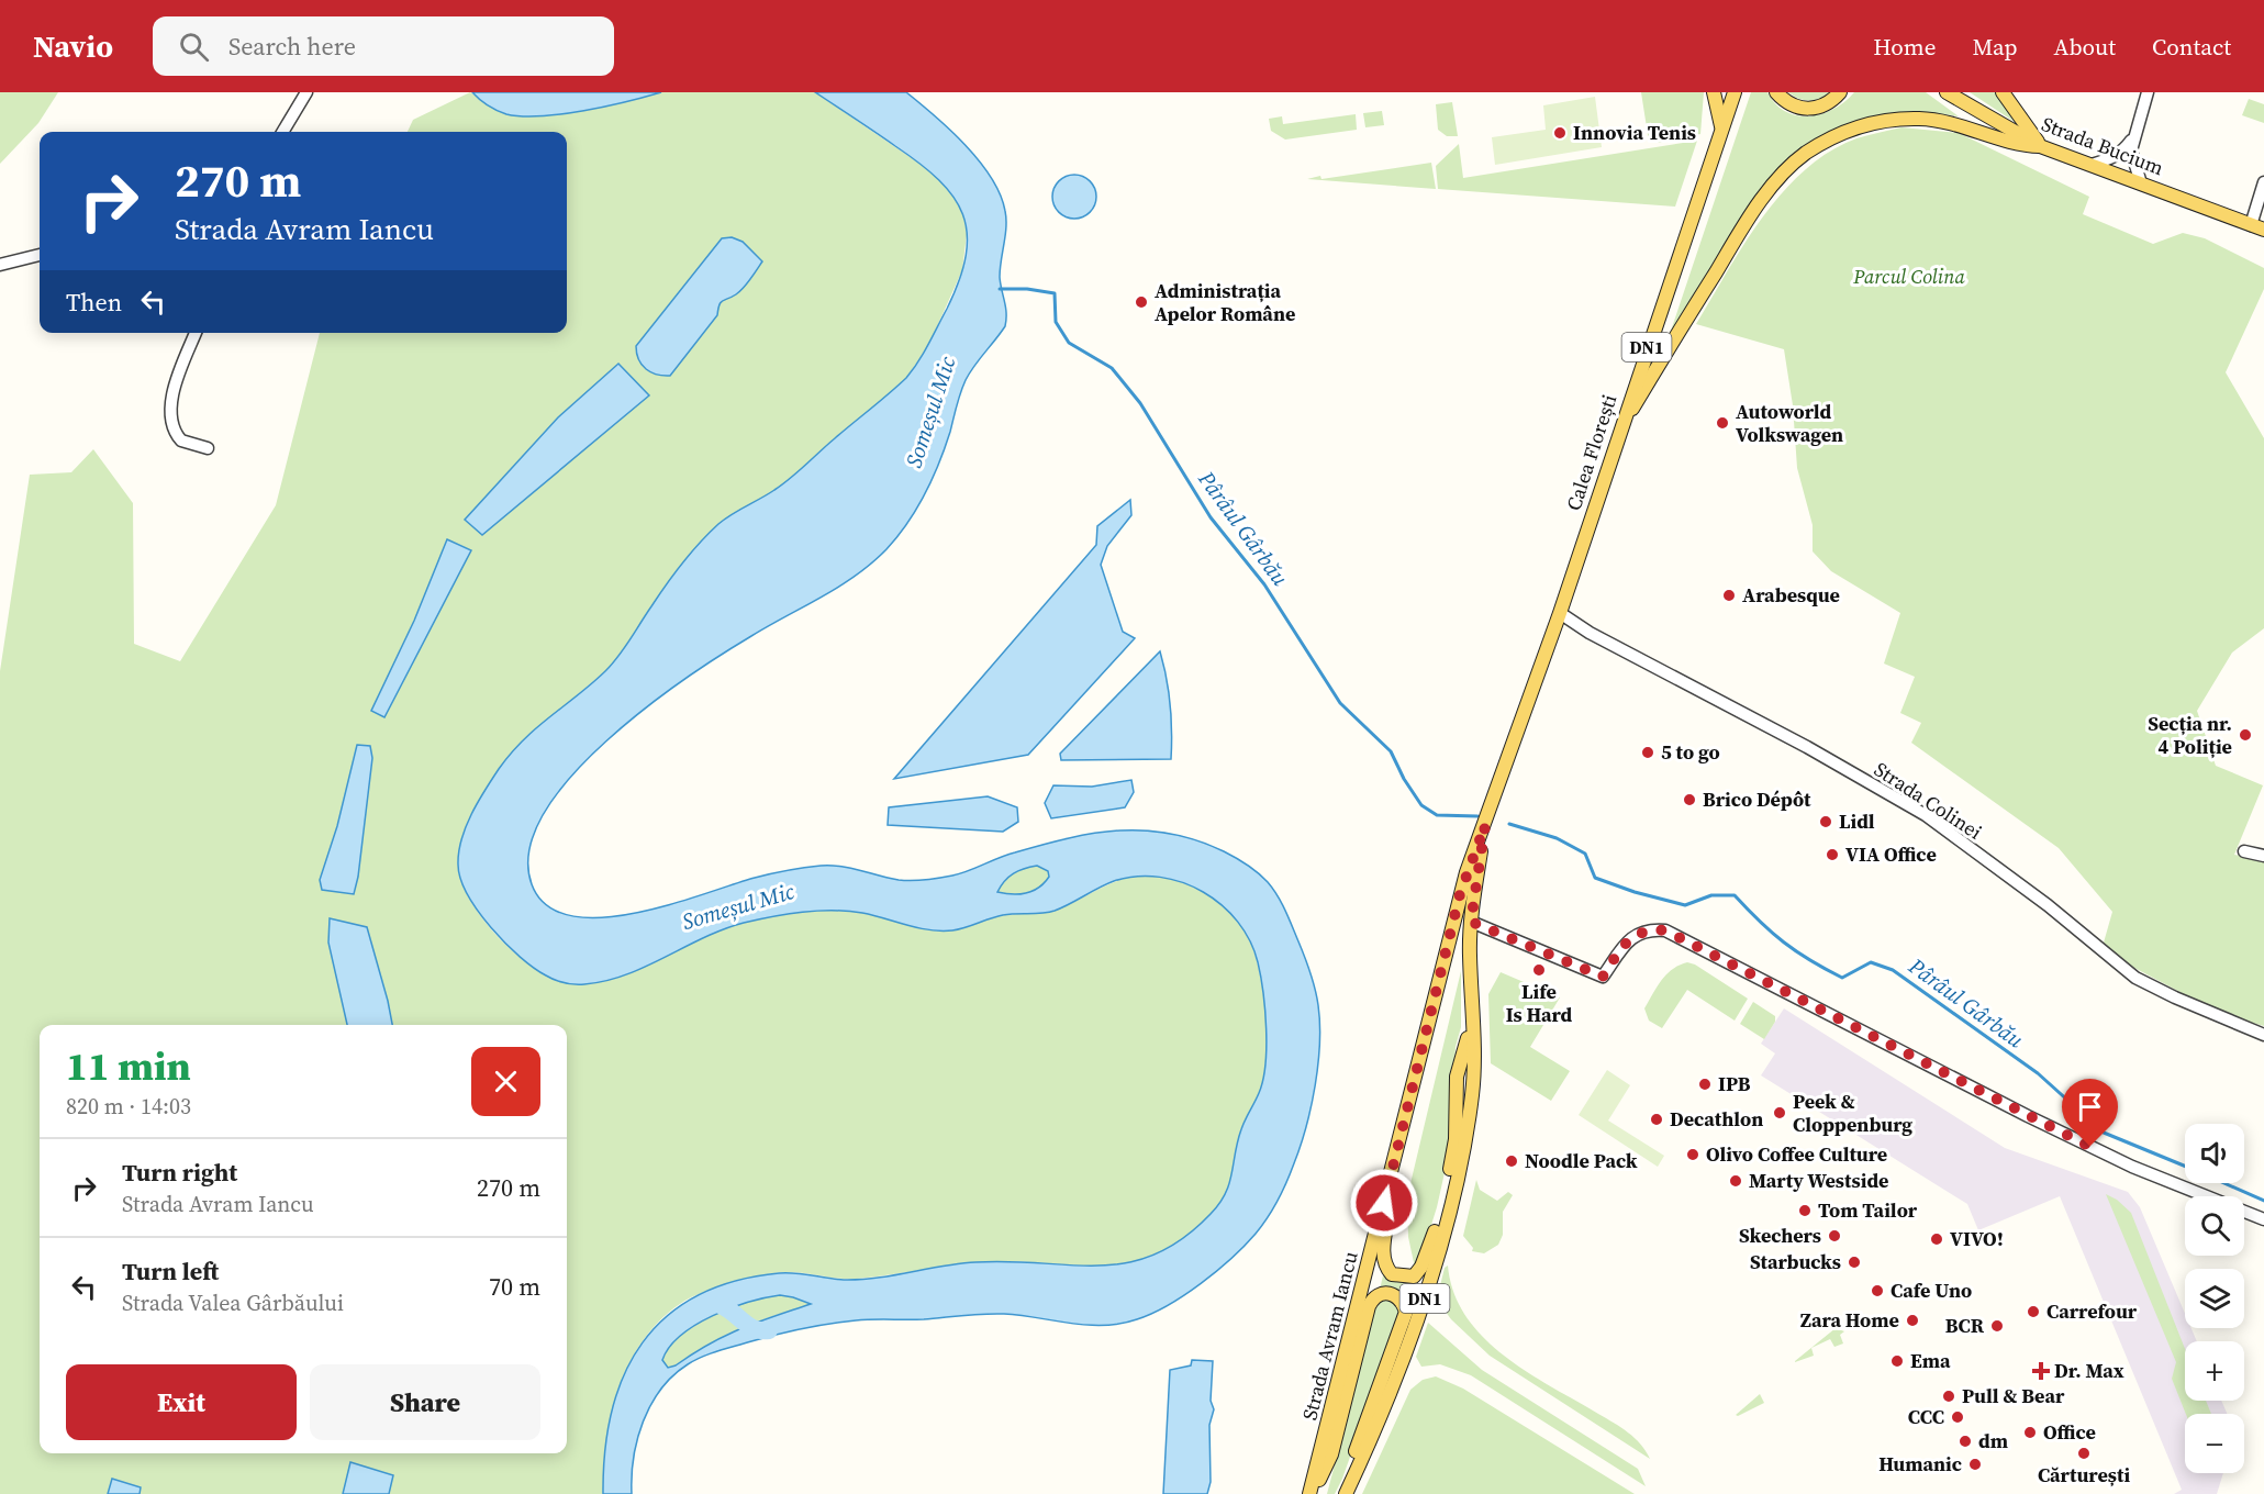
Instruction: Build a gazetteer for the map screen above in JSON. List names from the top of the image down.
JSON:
{
  "streets": {
    "main road": [
      "Strada Bucium",
      "DN1",
      "Calea Florești",
      "Strada Avram Iancu"
    ],
    "street": ["Strada Colinei"]
  },
  "crossings": [
    ["DN1", "Calea Florești"],
    ["DN1", "Strada Avram Iancu"],
    ["Calea Florești", "Strada Colinei"],
    ["Calea Florești", "Strada Avram Iancu"]
  ],
  "water": ["Someșul Mic", "Pârâul Gârbău"],
  "parks": ["Parcul Colina"],
  "places": {
    "other": [
      "Innovia Tenis",
      "Administrația Apelor Române",
      "Autoworld Volkswagen",
      "Arabesque",
      "Secția nr. 4 Poliție",
      "5 to go",
      "Brico Dépôt",
      "Lidl",
      "VIA Office",
      "Life Is Hard",
      "IPB",
      "Peek & Cloppenburg",
      "Decathlon",
      "Olivo Coffee Culture",
      "Noodle Pack",
      "Marty Westside",
      "Tom Tailor",
      "Skechers",
      "VIVO!",
      "Starbucks",
      "Cafe Uno",
      "Carrefour",
      "Zara Home",
      "BCR",
      "Ema",
      "Pull & Bear",
      "CCC",
      "Office",
      "dm",
      "Cărturești",
      "Humanic"
    ],
    "health": ["Dr. Max"]
  },
  "page": {
    "header": "Navio",
    "search": "Search here",
    "nav": [
      "Home",
      "Map",
      "About",
      "Contact"
    ],
    "turn": ["270 m", "Strada Avram Iancu"],
    "then": "Then",
    "heading": ["11 min", "820 m · 14:03"],
    "map_buttons": ["+", "−"],
    "list": [
      {
        "name": "Turn right",
        "note": "Strada Avram Iancu",
        "value": "270 m"
      },
      {
        "name": "Turn left",
        "note": "Strada Valea Gârbăului",
        "value": "70 m"
      }
    ],
    "buttons": ["Exit", "Share"]
  }
}
